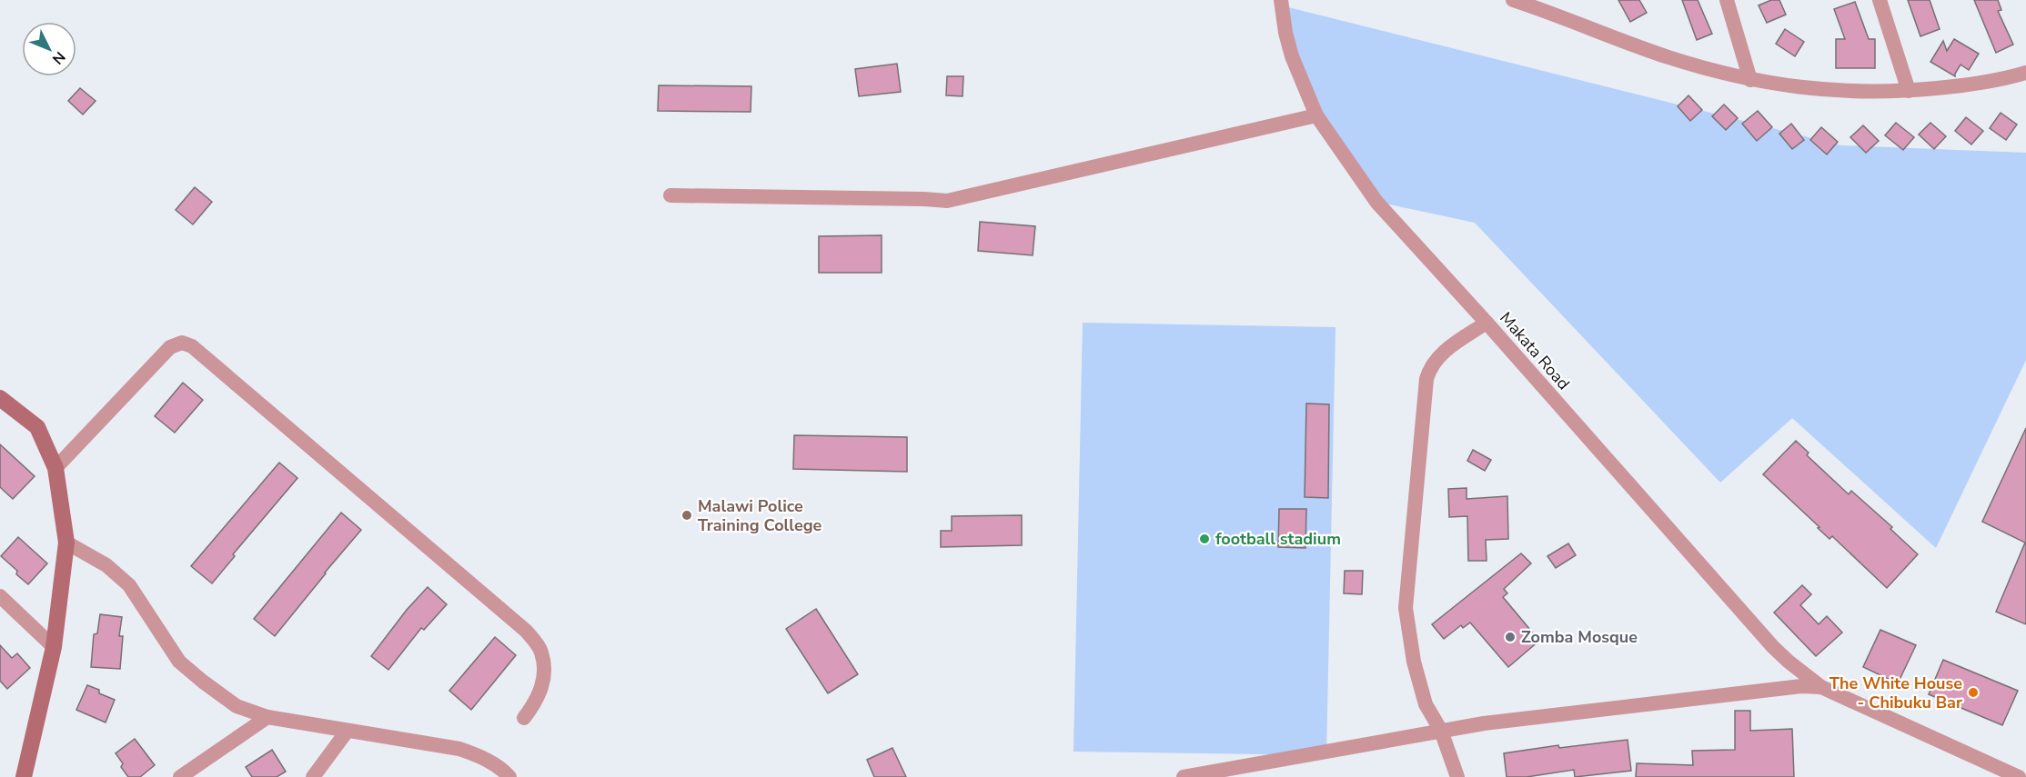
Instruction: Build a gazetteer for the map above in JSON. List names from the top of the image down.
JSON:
{
  "streets": {
    "street": ["Makata Road"]
  },
  "places": [
    "Malawi Police Training College",
    "football stadium",
    "Zomba Mosque",
    "The White House - Chibuku Bar"
  ],
  "north": "bottom right"
}
